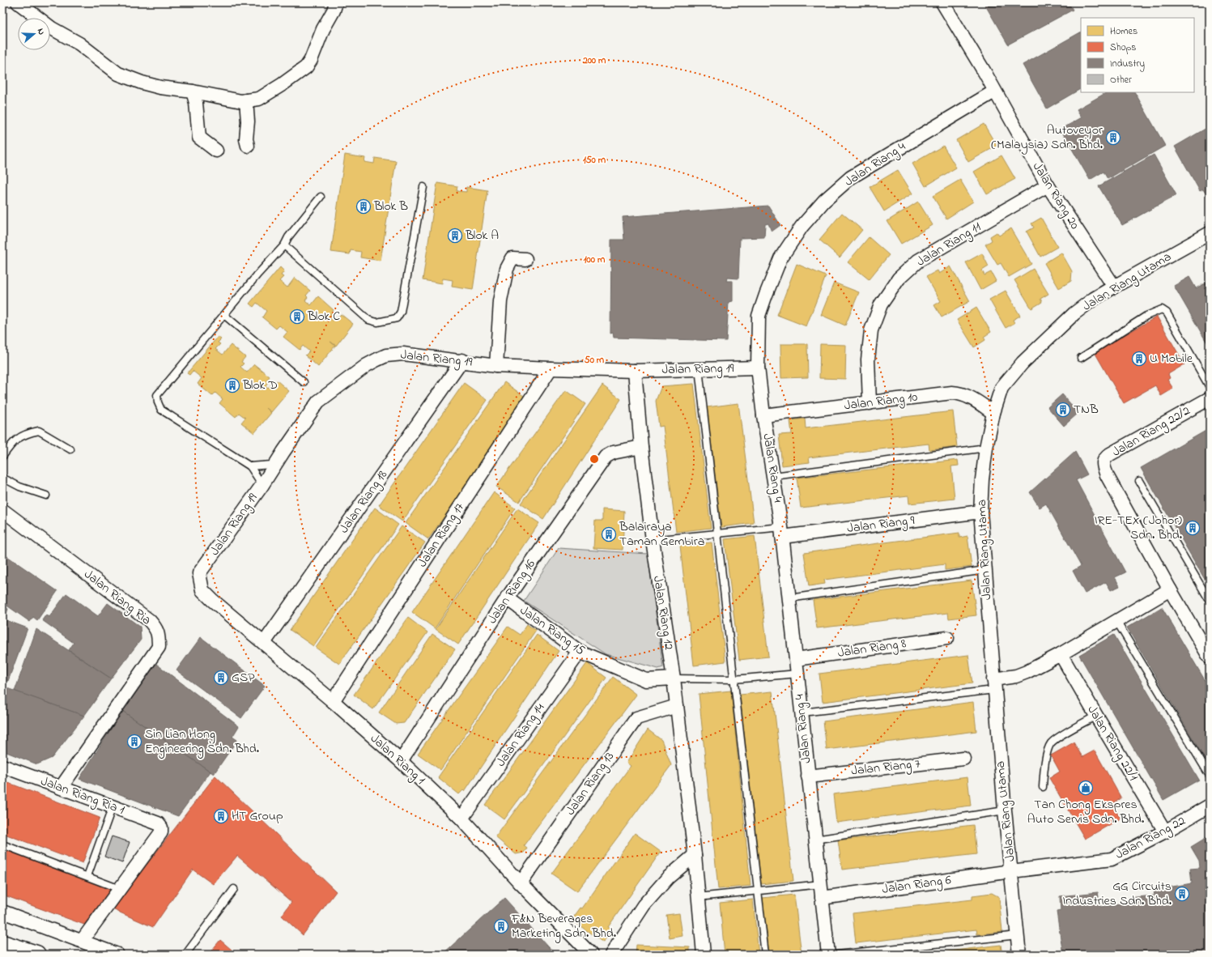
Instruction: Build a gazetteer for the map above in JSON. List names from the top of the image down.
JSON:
{
  "streets": {
    "street": [
      "Jalan Riang 4",
      "Jalan Riang 20",
      "Jalan Riang 11",
      "Jalan Riang Utama",
      "Jalan Riang 19",
      "Jalan Riang 10",
      "Jalan Riang 22/2",
      "Jalan Riang 18",
      "Jalan Riang 9",
      "Jalan Riang 17",
      "Jalan Riang 16",
      "Jalan Riang Ria",
      "Jalan Riang 12",
      "Jalan Riang 15",
      "Jalan Riang 8",
      "Jalan Riang 14",
      "Jalan Riang 22/1",
      "Jalan Riang 1",
      "Jalan Riang 7",
      "Jalan Riang 13",
      "Jalan Riang Ria 1",
      "Jalan Riang 22",
      "Jalan Riang 6"
    ]
  },
  "crossings": [
    ["Jalan Riang 4", "Jalan Riang 20"],
    ["Jalan Riang 4", "Jalan Riang 19"],
    ["Jalan Riang 4", "Jalan Riang 10"],
    ["Jalan Riang 4", "Jalan Riang 9"],
    ["Jalan Riang 4", "Jalan Riang 8"],
    ["Jalan Riang 4", "Jalan Riang 7"],
    ["Jalan Riang 4", "Jalan Riang 6"],
    ["Jalan Riang 20", "Jalan Riang 11"],
    ["Jalan Riang 20", "Jalan Riang Utama"],
    ["Jalan Riang 11", "Jalan Riang 10"],
    ["Jalan Riang Utama", "Jalan Riang 10"],
    ["Jalan Riang Utama", "Jalan Riang 9"],
    ["Jalan Riang Utama", "Jalan Riang 22"],
    ["Jalan Riang Utama", "Jalan Riang 6"],
    ["Jalan Riang 19", "Jalan Riang 18"],
    ["Jalan Riang 19", "Jalan Riang 17"],
    ["Jalan Riang 19", "Jalan Riang 12"],
    ["Jalan Riang 19", "Jalan Riang 1"],
    ["Jalan Riang 18", "Jalan Riang 1"],
    ["Jalan Riang 17", "Jalan Riang 1"],
    ["Jalan Riang 16", "Jalan Riang 12"],
    ["Jalan Riang 16", "Jalan Riang 15"],
    ["Jalan Riang 16", "Jalan Riang 1"],
    ["Jalan Riang Ria", "Jalan Riang Ria 1"],
    ["Jalan Riang 12", "Jalan Riang 15"],
    ["Jalan Riang 12", "Jalan Riang 13"],
    ["Jalan Riang 15", "Jalan Riang 14"],
    ["Jalan Riang 14", "Jalan Riang 1"],
    ["Jalan Riang 22/1", "Jalan Riang 22"],
    ["Jalan Riang 1", "Jalan Riang 13"],
    ["Jalan Riang 22", "Jalan Riang 6"]
  ],
  "places": {
    "building": [
      "Autoveyor (Malaysia) Sdn. Bhd.",
      "Blok B",
      "Blok A",
      "Blok C",
      "U Mobile",
      "Blok D",
      "TNB",
      "IRE-TEX (Johor) Sdn. Bhd.",
      "Balairaya Taman Gembira",
      "GSP",
      "Sin Lian Hong Engineering Sdn. Bhd.",
      "HT Group",
      "GG Circuits Industries Sdn. Bhd.",
      "F&N Beverages Marketing Sdn. Bhd."
    ],
    "shop": ["Tan Chong Ekspres Auto Servis Sdn. Bhd."]
  },
  "legend": [
    "Homes",
    "Shops",
    "Industry",
    "Other"
  ],
  "north": "right",
  "rings": [
    "200 m",
    "150 m",
    "100 m",
    "50 m"
  ]
}
